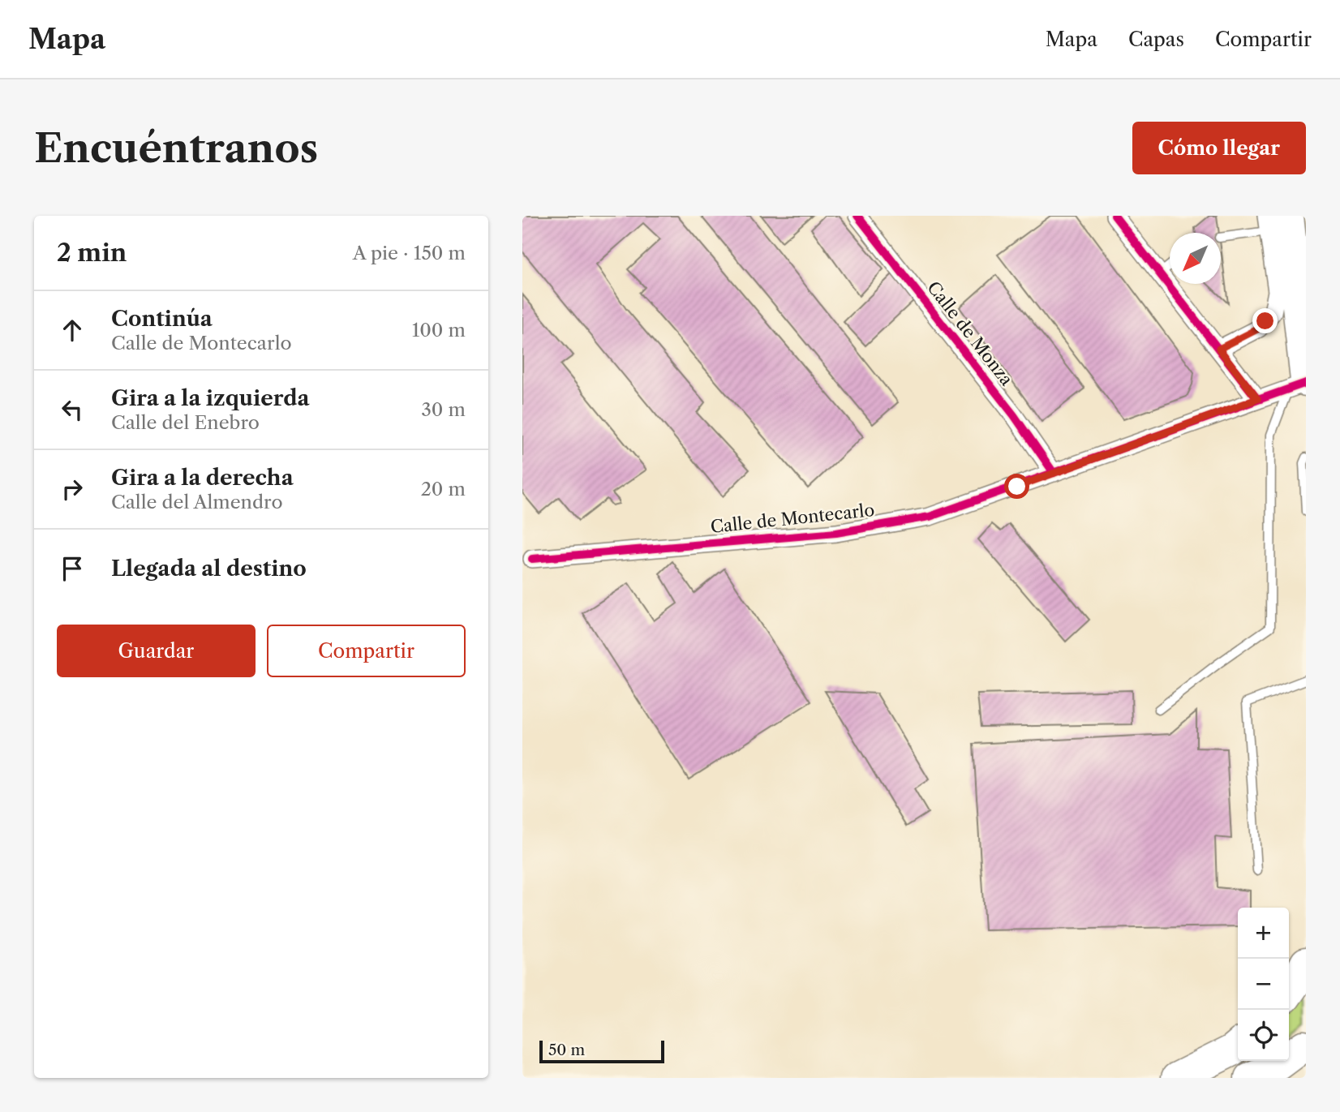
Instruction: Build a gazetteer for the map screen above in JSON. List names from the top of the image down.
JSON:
{
  "streets": {
    "street": ["Calle de Monza", "Calle de Montecarlo"]
  },
  "crossings": [
    ["Calle de Monza", "Calle de Montecarlo"]
  ],
  "scale_bar": "50 m",
  "north": "bottom left",
  "page": {
    "header": "Mapa",
    "nav": ["Mapa", "Capas", "Compartir"],
    "buttons": [
      "Cómo llegar",
      ["Guardar", "Compartir"]
    ],
    "title": "Encuéntranos",
    "heading": ["2 min", "A pie · 150 m"],
    "list": [
      ["Continúa", "Calle de Montecarlo", "100 m"],
      ["Gira a la izquierda", "Calle del Enebro", "30 m"],
      ["Gira a la derecha", "Calle del Almendro", "20 m"],
      "Llegada al destino"
    ],
    "map_buttons": ["+", "−"],
    "scale": "50 m"
  }
}
